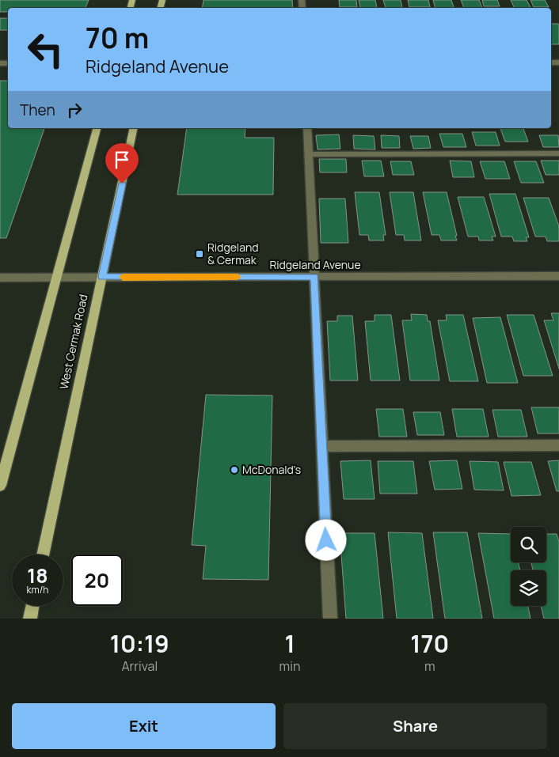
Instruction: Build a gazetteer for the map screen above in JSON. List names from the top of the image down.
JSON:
{
  "streets": {
    "main road": ["West Cermak Road"],
    "street": ["Ridgeland Avenue"]
  },
  "crossings": [
    ["Ridgeland Avenue", "West Cermak Road"]
  ],
  "places": {
    "transit": ["Ridgeland & Cermak"],
    "other": ["McDonald's"]
  },
  "page": {
    "turn": ["70 m", "Ridgeland Avenue"],
    "then": "Then",
    "speed": "18 km/h",
    "limit": "20",
    "eta": [
      "10:19",
      "Arrival",
      "1",
      "min",
      "170",
      "m"
    ],
    "buttons": ["Exit", "Share"]
  }
}
